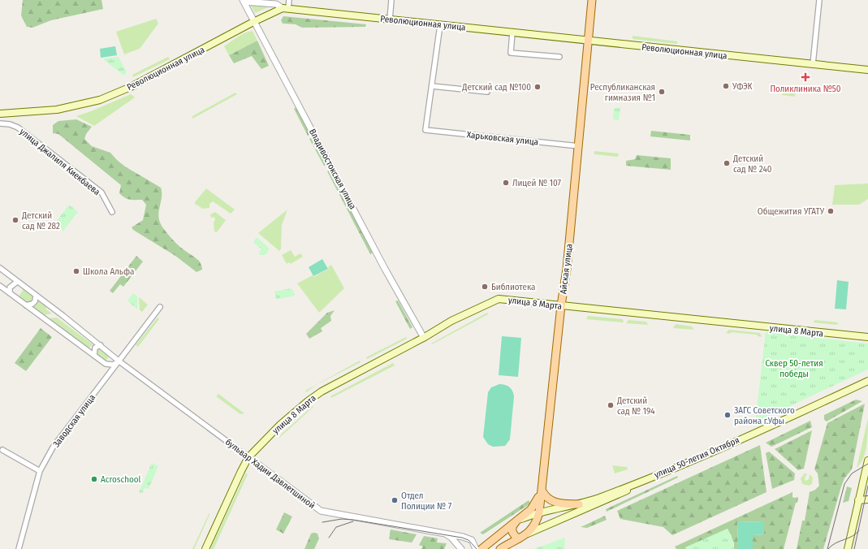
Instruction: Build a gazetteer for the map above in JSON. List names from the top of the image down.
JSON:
{
  "streets": {
    "main road": [
      "Революционная улица",
      "Айская улица",
      "улица 8 Марта",
      "улица 50-летия Октября"
    ],
    "street": [
      "Харьковская улица",
      "улица Джалиля Киекбаева",
      "Владивостокская улица",
      "Заводская улица",
      "бульвар Хадии Давлетшиной"
    ]
  },
  "crossings": [
    ["Революционная улица", "Владивостокская улица"],
    ["Революционная улица", "Айская улица"],
    ["Харьковская улица", "Айская улица"],
    ["Владивостокская улица", "улица 8 Марта"],
    ["Айская улица", "улица 8 Марта"],
    ["Айская улица", "улица 50-летия Октября"],
    ["улица 8 Марта", "бульвар Хадии Давлетшиной"],
    ["Заводская улица", "бульвар Хадии Давлетшиной"]
  ],
  "parks": ["Сквер 50-летия победы"],
  "places": {
    "health": ["Поликлиника №50"],
    "other": [
      "УФЭК",
      "Детский сад №100",
      "Республиканская гимназия №1",
      "Детский сад № 240",
      "Лицей № 107",
      "Общежития УГАТУ",
      "Детский сад № 282",
      "Школа Альфа",
      "Библиотека",
      "Детский сад № 194",
      "ЗАГС Советского района г.Уфы",
      "Acroschool",
      "Отдел Полиции № 7"
    ]
  }
}
